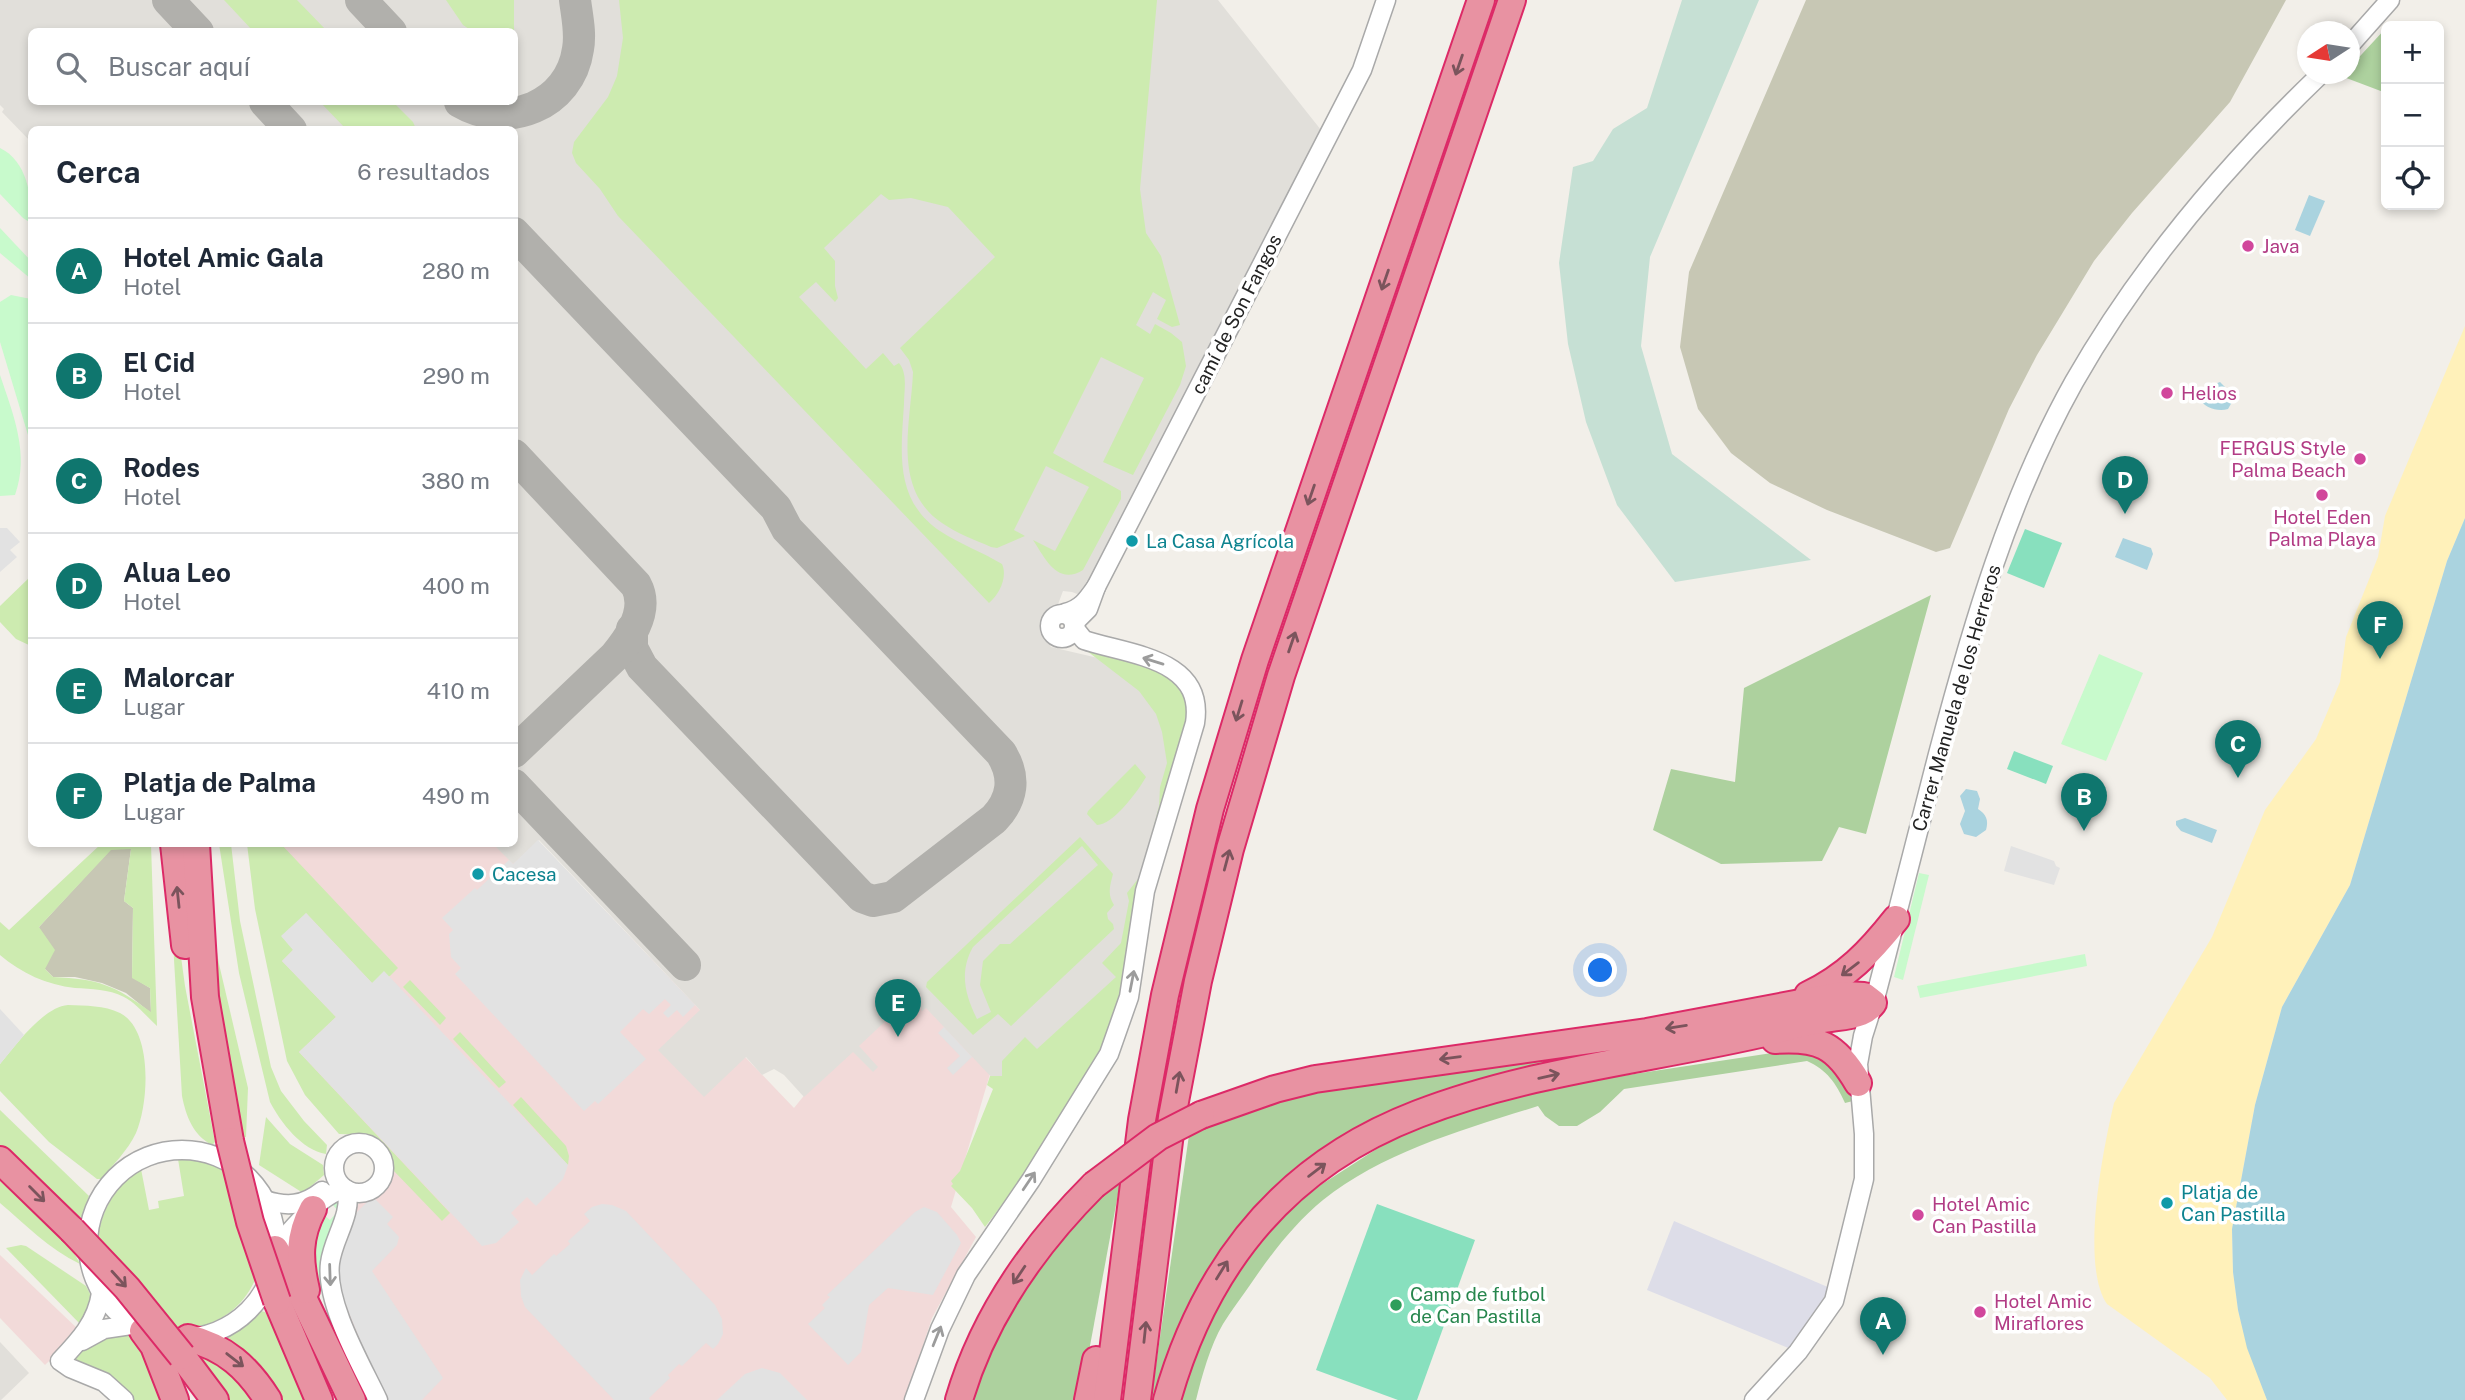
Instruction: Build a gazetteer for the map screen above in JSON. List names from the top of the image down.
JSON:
{
  "streets": {
    "street": ["camí de Son Fangos", "Carrer Manuela de los Herreros"]
  },
  "one_way": ["camí de Son Fangos"],
  "places": [
    "Java",
    "Helios",
    "FERGUS Style Palma Beach",
    "Hotel Eden Palma Playa",
    "La Casa Agrícola",
    "Cacesa",
    "Platja de Can Pastilla",
    "Hotel Amic Can Pastilla",
    "Camp de futbol de Can Pastilla",
    "Hotel Amic Miraflores"
  ],
  "north": "left",
  "page": {
    "map_buttons": ["+", "−"],
    "search": "Buscar aquí",
    "heading": ["Cerca", "6 resultados"],
    "list": [
      {
        "mark": "A",
        "name": "Hotel Amic Gala",
        "note": "Hotel",
        "value": "280 m"
      },
      {
        "mark": "B",
        "name": "El Cid",
        "note": "Hotel",
        "value": "290 m"
      },
      {
        "mark": "C",
        "name": "Rodes",
        "note": "Hotel",
        "value": "380 m"
      },
      {
        "mark": "D",
        "name": "Alua Leo",
        "note": "Hotel",
        "value": "400 m"
      },
      {
        "mark": "E",
        "name": "Malorcar",
        "note": "Lugar",
        "value": "410 m"
      },
      {
        "mark": "F",
        "name": "Platja de Palma",
        "note": "Lugar",
        "value": "490 m"
      }
    ],
    "pins": [
      "D",
      "F",
      "C",
      "B",
      "E",
      "A"
    ]
  }
}
